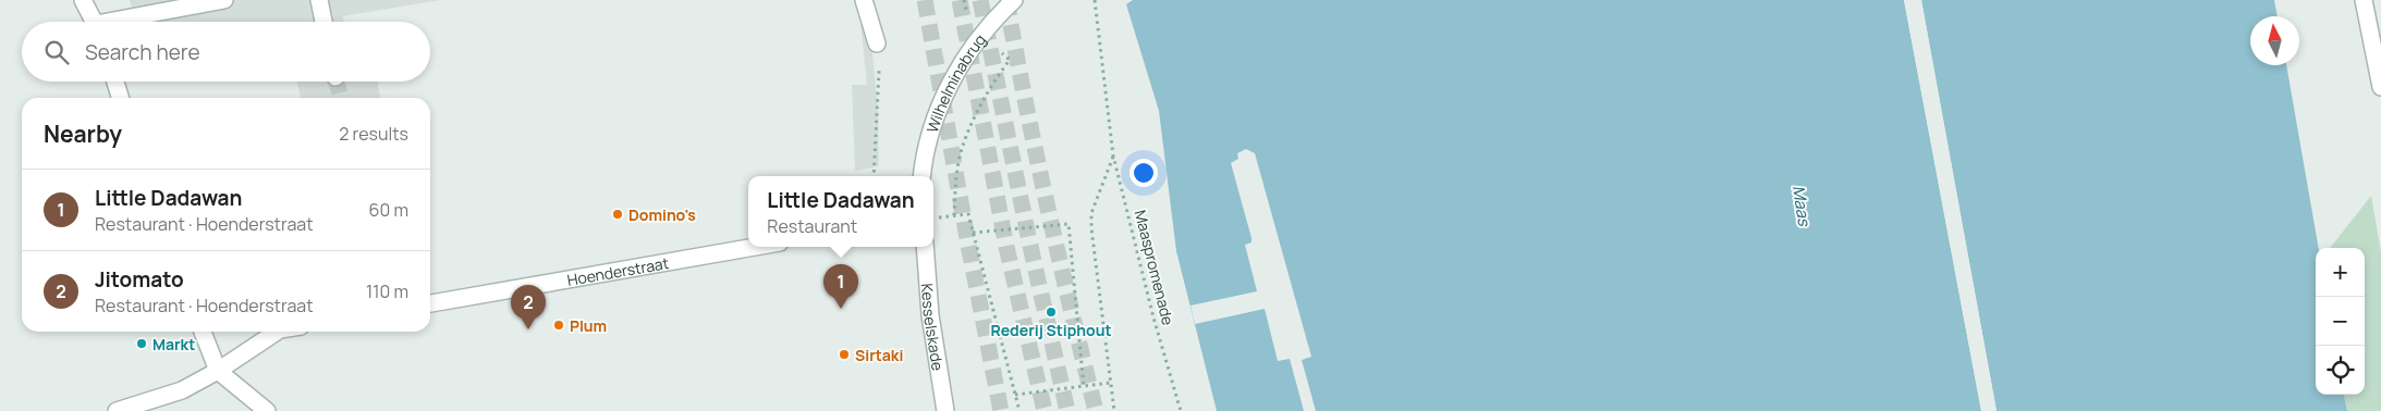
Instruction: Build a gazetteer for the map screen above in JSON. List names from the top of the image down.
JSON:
{
  "streets": {
    "street": ["Wilhelminabrug", "Hoenderstraat", "Kesselskade"],
    "path": ["Maaspromenade"]
  },
  "water": ["Maas"],
  "places": [
    "Domino's",
    "Rederij Stiphout",
    "Plum",
    "Markt",
    "Sirtaki"
  ],
  "north": "top",
  "page": {
    "search": "Search here",
    "heading": ["Nearby", "2 results"],
    "list": [
      {
        "mark": "1",
        "name": "Little Dadawan",
        "note": "Restaurant · Hoenderstraat",
        "value": "60 m"
      },
      {
        "mark": "2",
        "name": "Jitomato",
        "note": "Restaurant · Hoenderstraat",
        "value": "110 m"
      }
    ],
    "popup": ["Little Dadawan", "Restaurant"],
    "map_buttons": ["+", "−"],
    "pins": ["1", "2"]
  }
}
